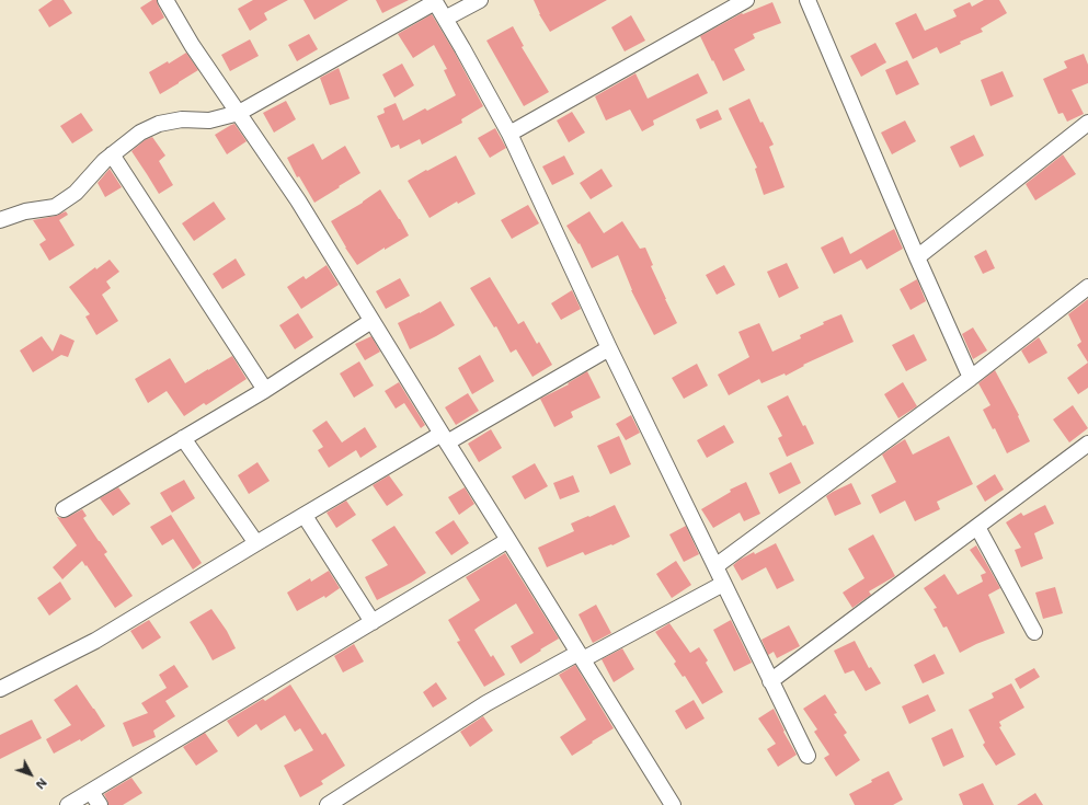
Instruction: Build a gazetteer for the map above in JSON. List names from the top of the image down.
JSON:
{
  "north": "bottom right"
}
